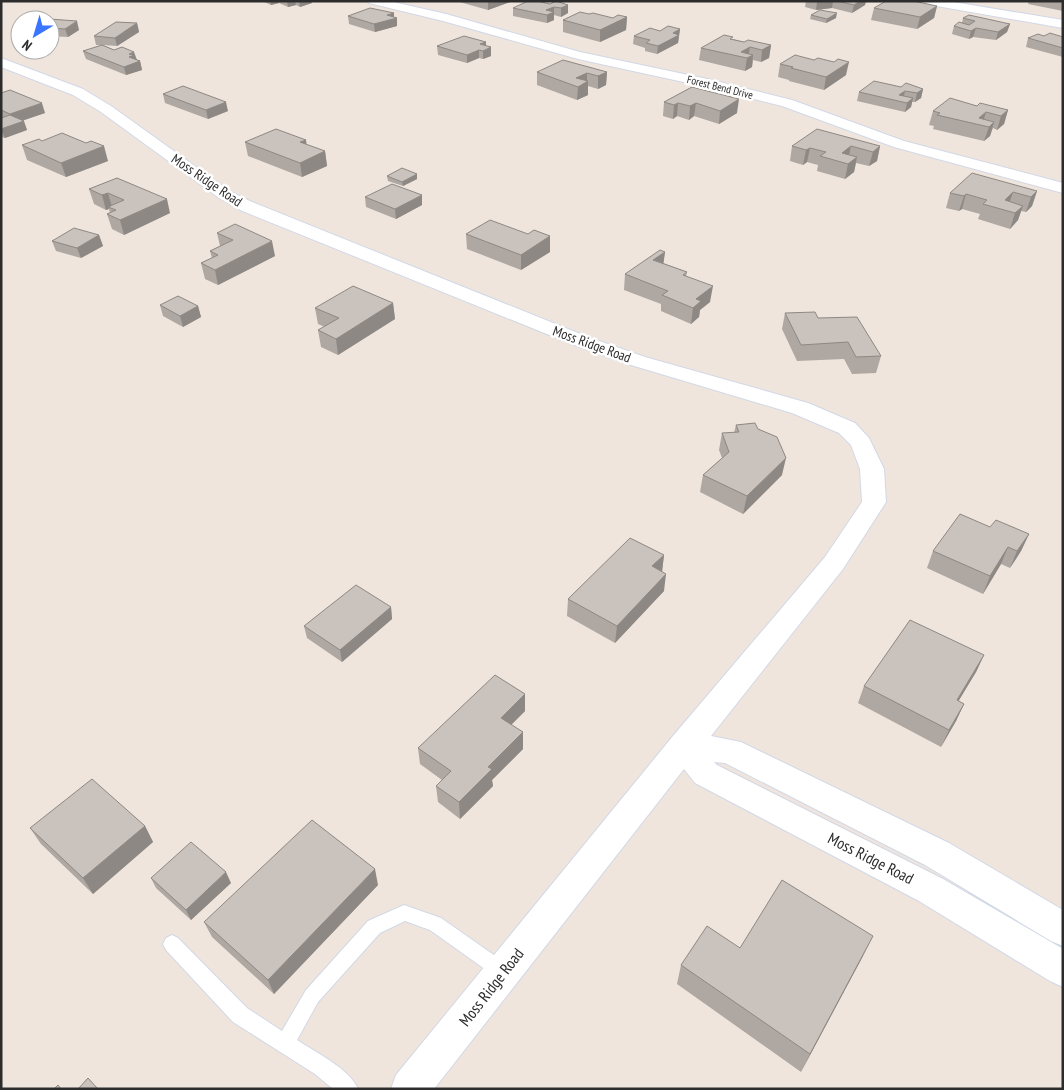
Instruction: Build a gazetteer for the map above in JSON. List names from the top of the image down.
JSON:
{
  "streets": {
    "street": ["Forest Bend Drive", "Moss Ridge Road"]
  },
  "north": "bottom left"
}
